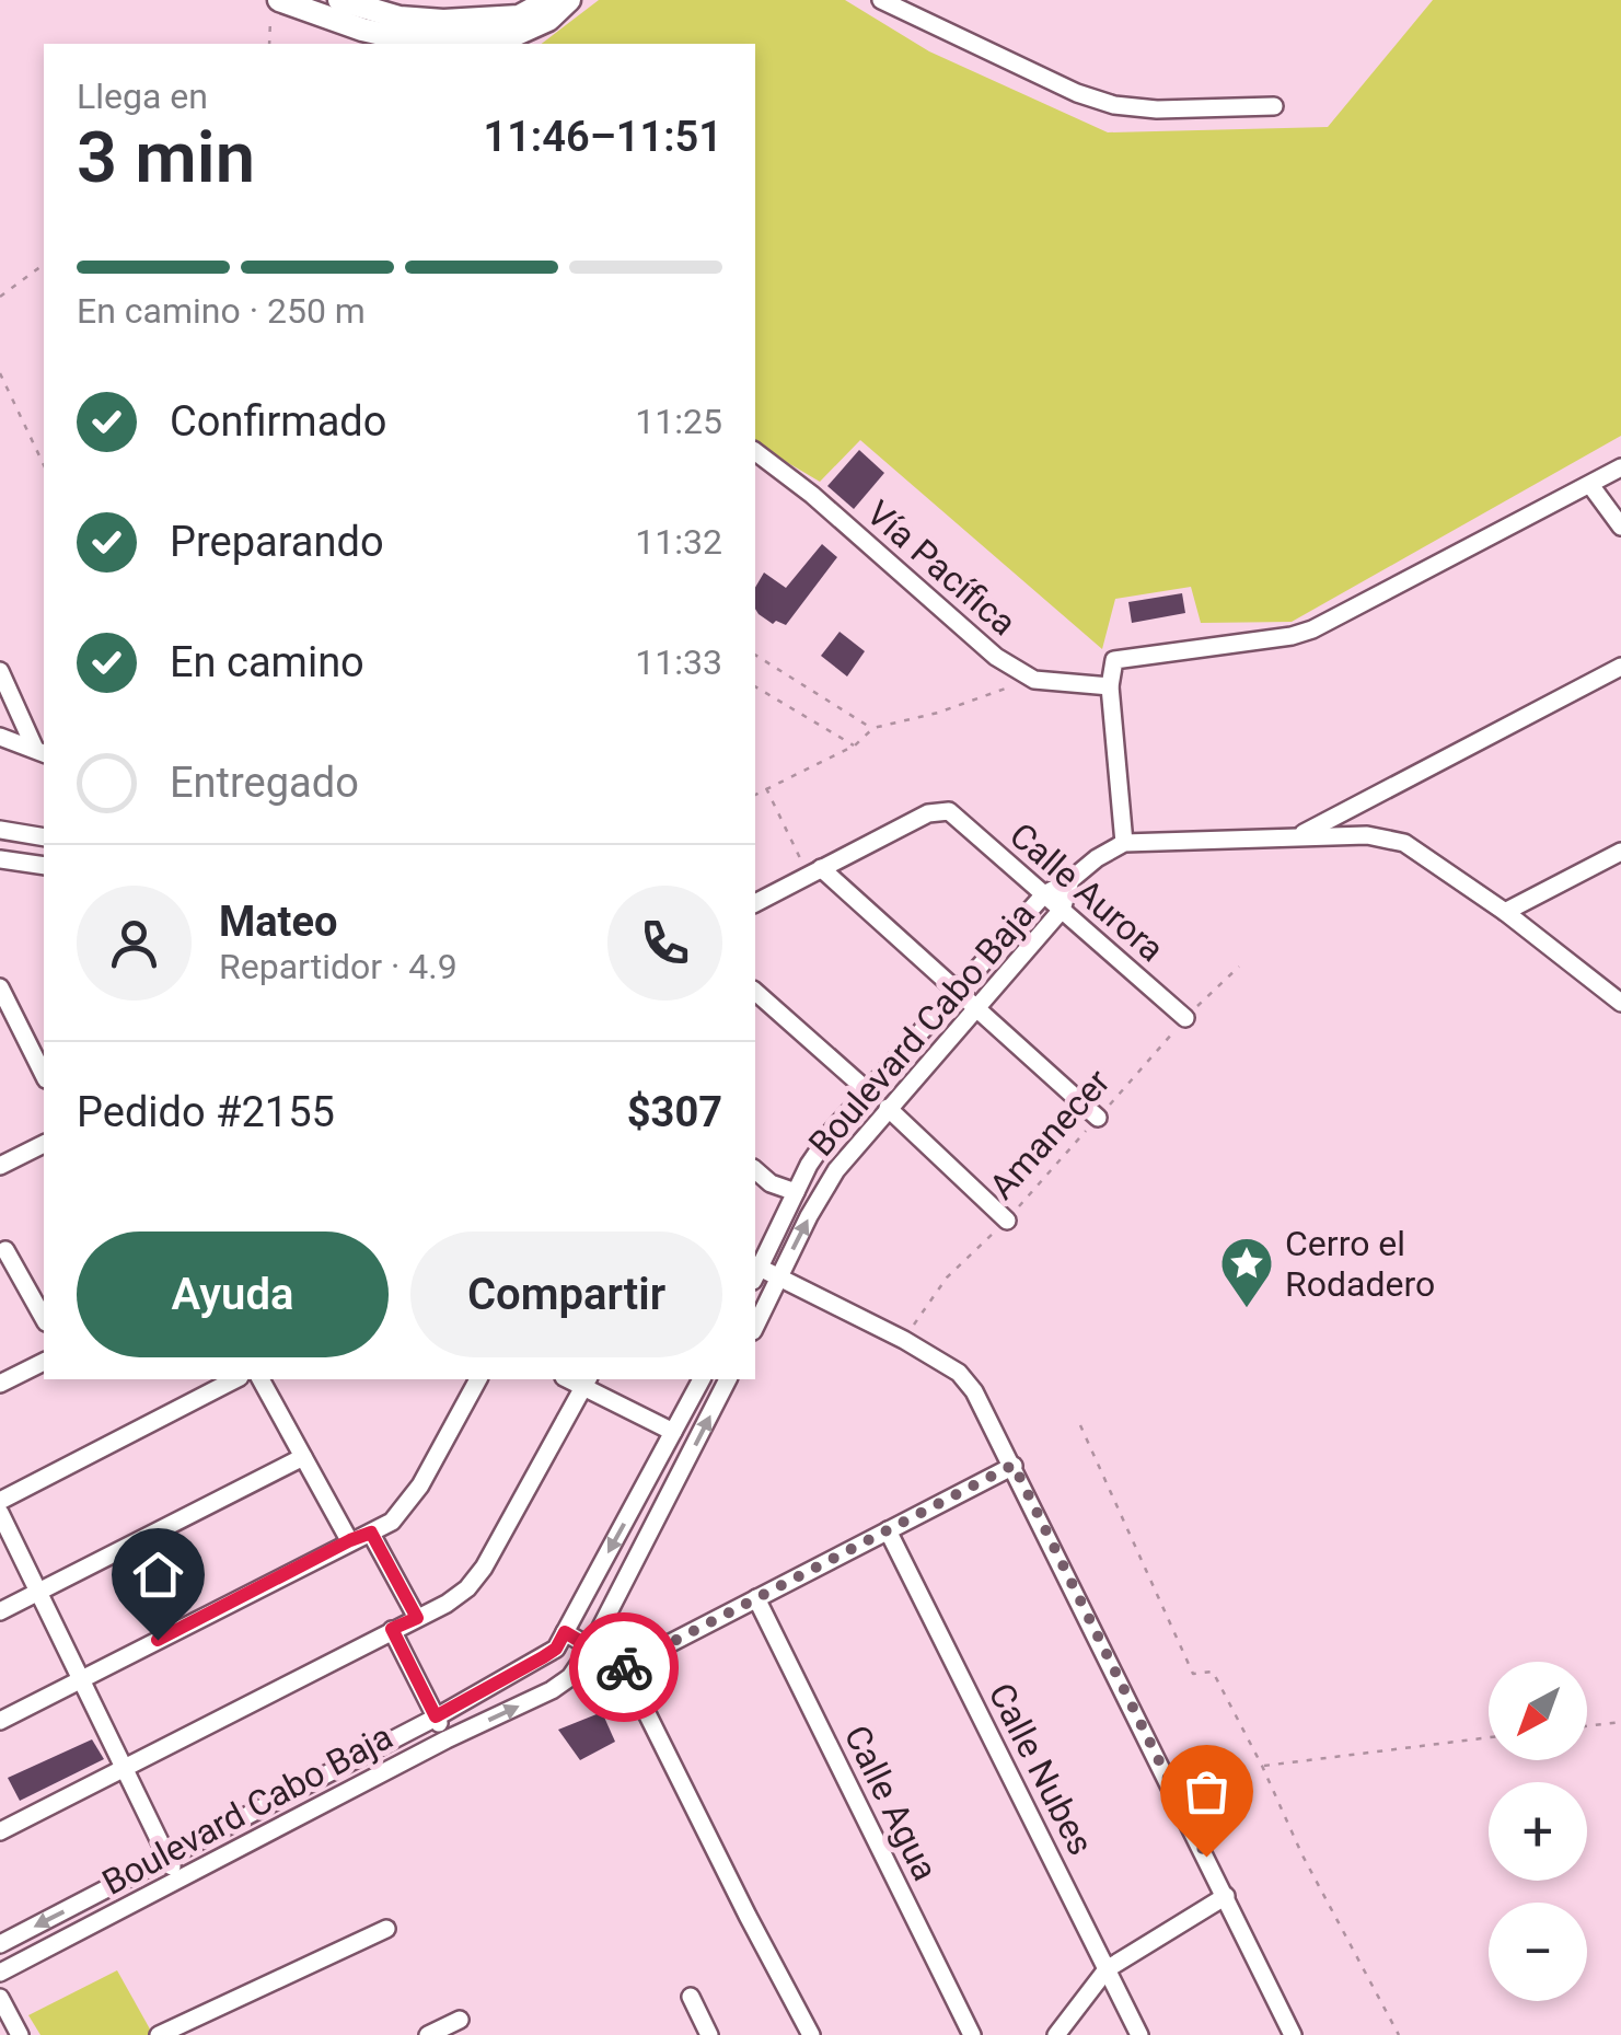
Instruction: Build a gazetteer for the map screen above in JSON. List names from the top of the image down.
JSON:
{
  "streets": {
    "street": [
      "Vía Pacífica",
      "Calle Aurora",
      "Boulevard Cabo Baja",
      "Calle Nubes",
      "Calle Agua"
    ],
    "path": ["Amanecer"]
  },
  "crossings": [
    ["Calle Aurora", "Boulevard Cabo Baja"],
    ["Calle Aurora", "Amanecer"]
  ],
  "places": {
    "place": ["Cerro el Rodadero"]
  },
  "north": "bottom left",
  "page": {
    "heading": ["3 min", "Llega en", "11:46–11:51"],
    "panel": [
      "Mateo",
      "Repartidor · 4.9",
      "Pedido #2155",
      "$307"
    ],
    "bar": "En camino · 250 m",
    "list": [
      ["Confirmado", "11:25"],
      ["Preparando", "11:32"],
      ["En camino", "11:33"],
      "Entregado"
    ],
    "buttons": ["Ayuda", "Compartir"],
    "map_buttons": ["+", "−"]
  }
}
